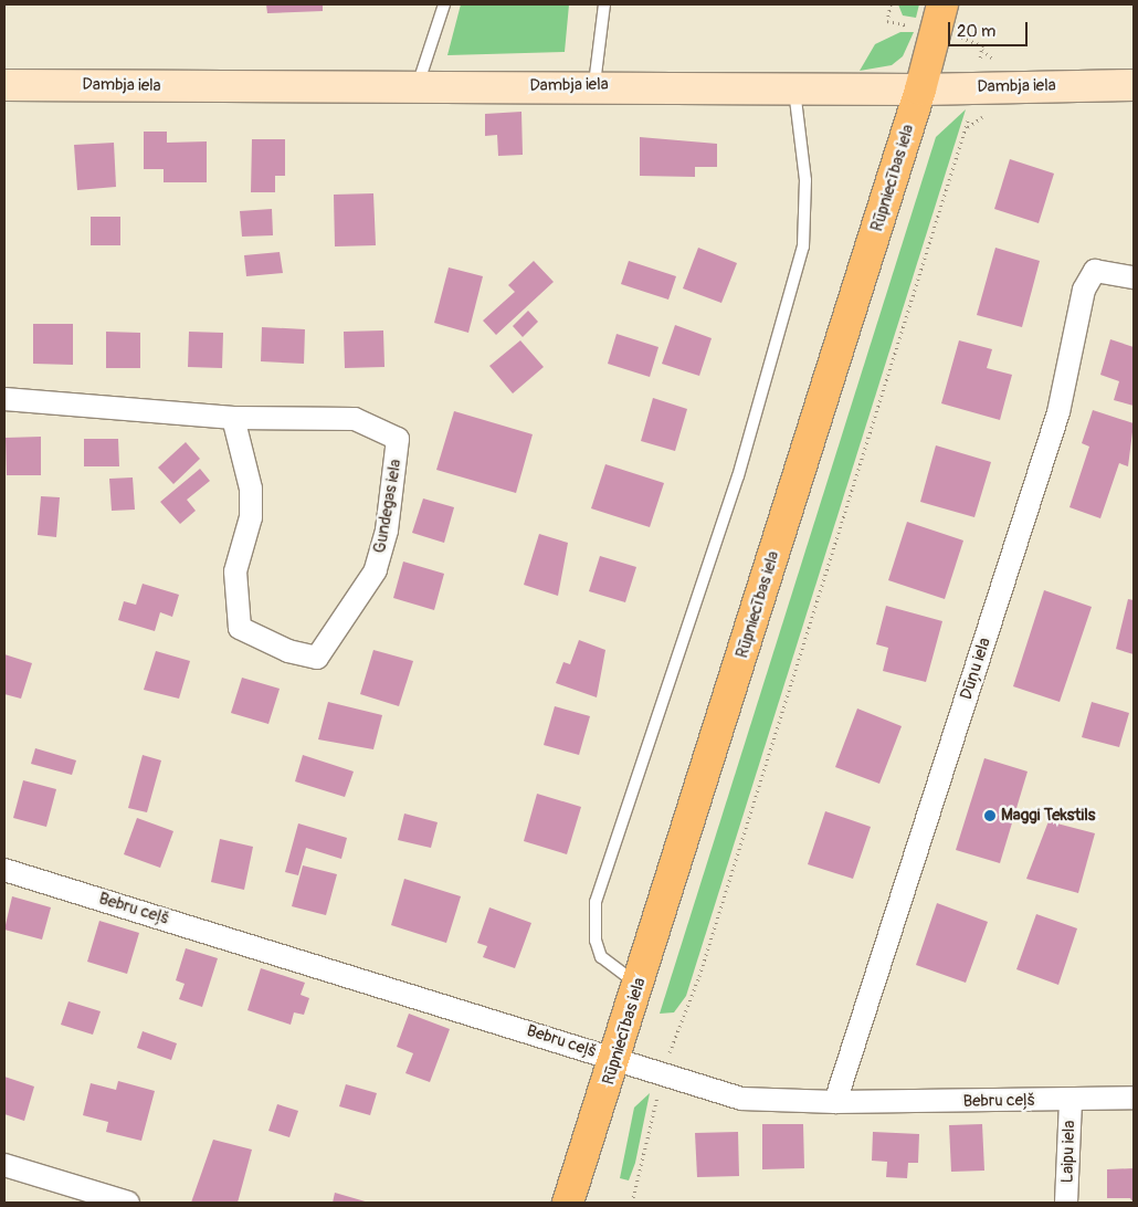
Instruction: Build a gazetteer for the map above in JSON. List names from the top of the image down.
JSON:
{
  "streets": {
    "main road": ["Rūpniecības iela"],
    "street": [
      "Dambja iela",
      "Gundegas iela",
      "Dūņu iela",
      "Bebru ceļš",
      "Laipu iela"
    ]
  },
  "crossings": [
    ["Dambja iela", "Rūpniecības iela"],
    ["Rūpniecības iela", "Bebru ceļš"],
    ["Dūņu iela", "Bebru ceļš"],
    ["Bebru ceļš", "Laipu iela"]
  ],
  "places": ["Maggi Tekstils"],
  "scale_bar": "20 m"
}
